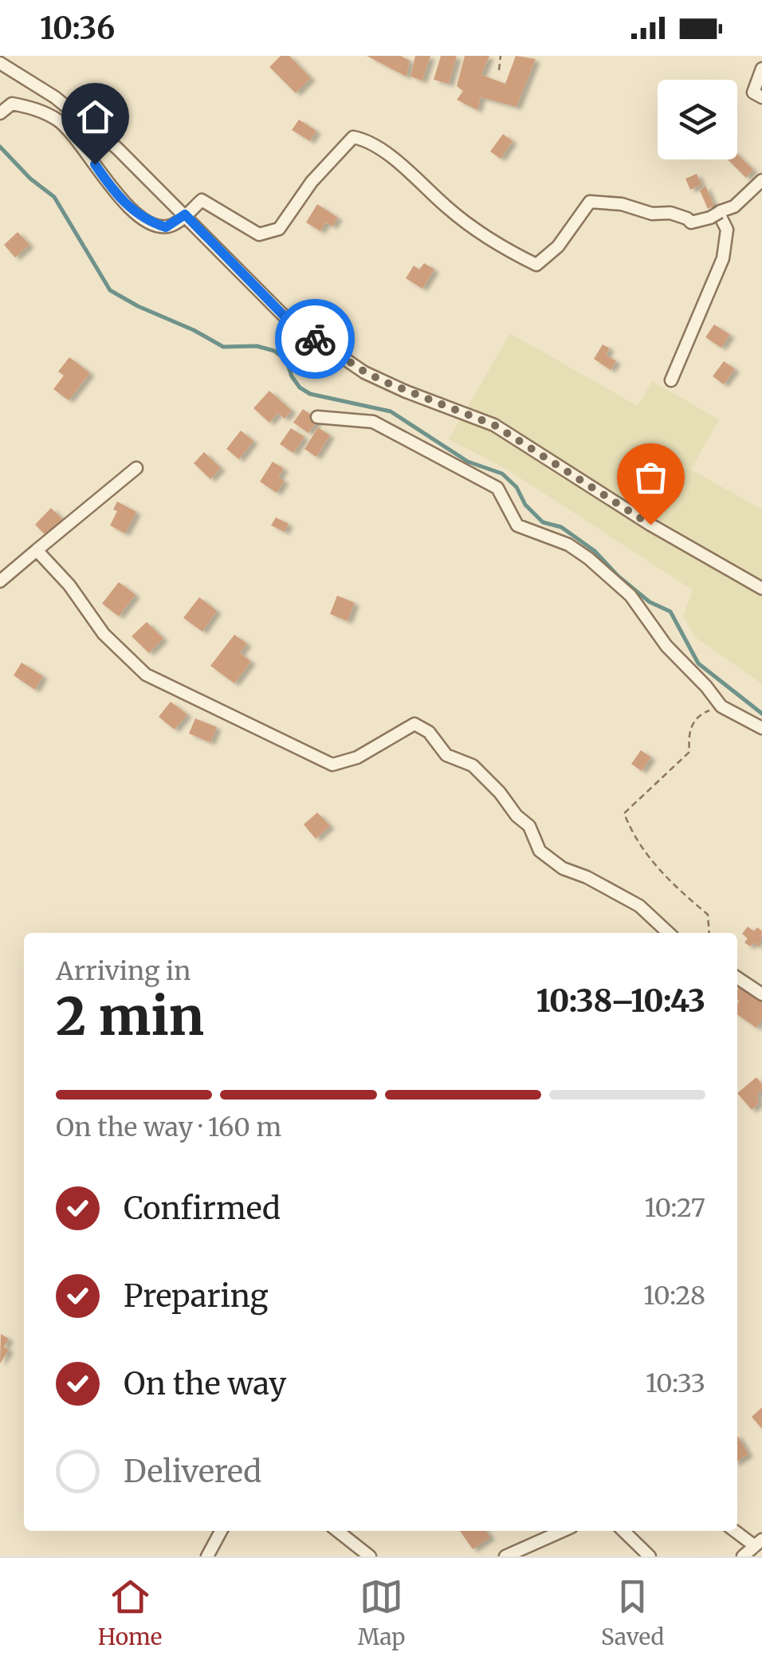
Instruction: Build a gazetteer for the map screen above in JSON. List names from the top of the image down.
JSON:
{
  "page": {
    "status": "10:36",
    "heading": ["2 min", "Arriving in", "10:38–10:43"],
    "bar": "On the way · 160 m",
    "list": [
      ["Confirmed", "10:27"],
      ["Preparing", "10:28"],
      ["On the way", "10:33"],
      "Delivered"
    ],
    "tabs": ["Home", "Map", "Saved"]
  }
}
